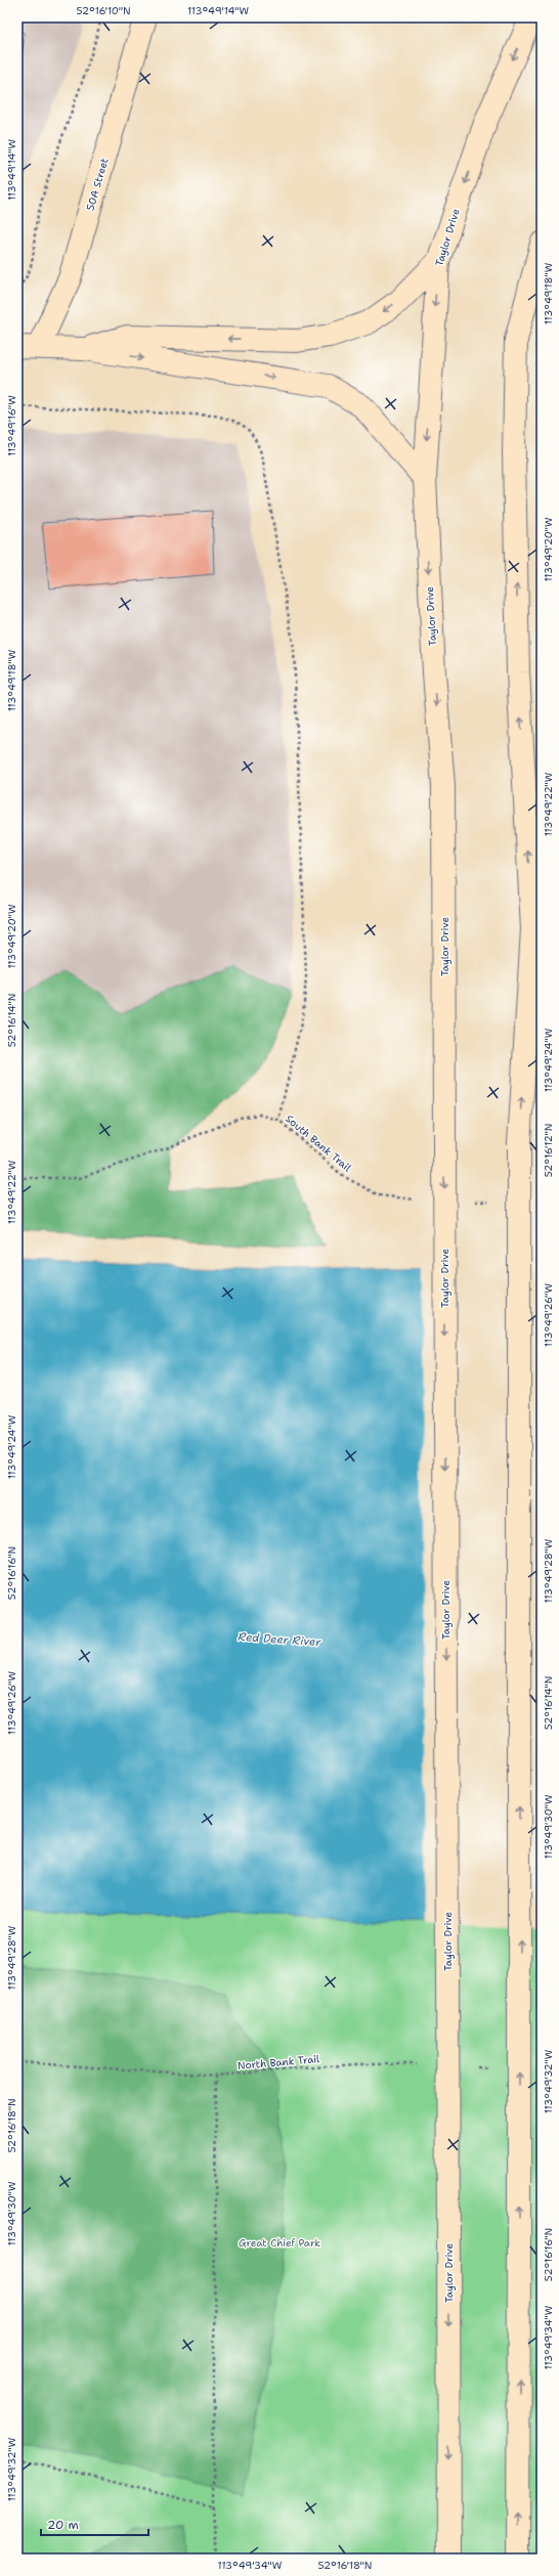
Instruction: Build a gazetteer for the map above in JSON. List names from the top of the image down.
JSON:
{
  "streets": {
    "main road": ["50A Street", "Taylor Drive"],
    "path": ["South Bank Trail", "North Bank Trail"]
  },
  "water": ["Red Deer River"],
  "parks": ["Great Chief Park"],
  "scale_bar": "20 m",
  "coordinates": [
    "52°16'10\"N",
    "113°49'14\"W",
    "113°49'18\"W",
    "113°49'16\"W",
    "113°49'20\"W",
    "113°49'22\"W",
    "52°16'14\"N",
    "113°49'24\"W",
    "52°16'12\"N",
    "113°49'26\"W",
    "113°49'28\"W",
    "52°16'16\"N",
    "113°49'30\"W",
    "113°49'32\"W",
    "52°16'18\"N",
    "113°49'34\"W"
  ]
}
